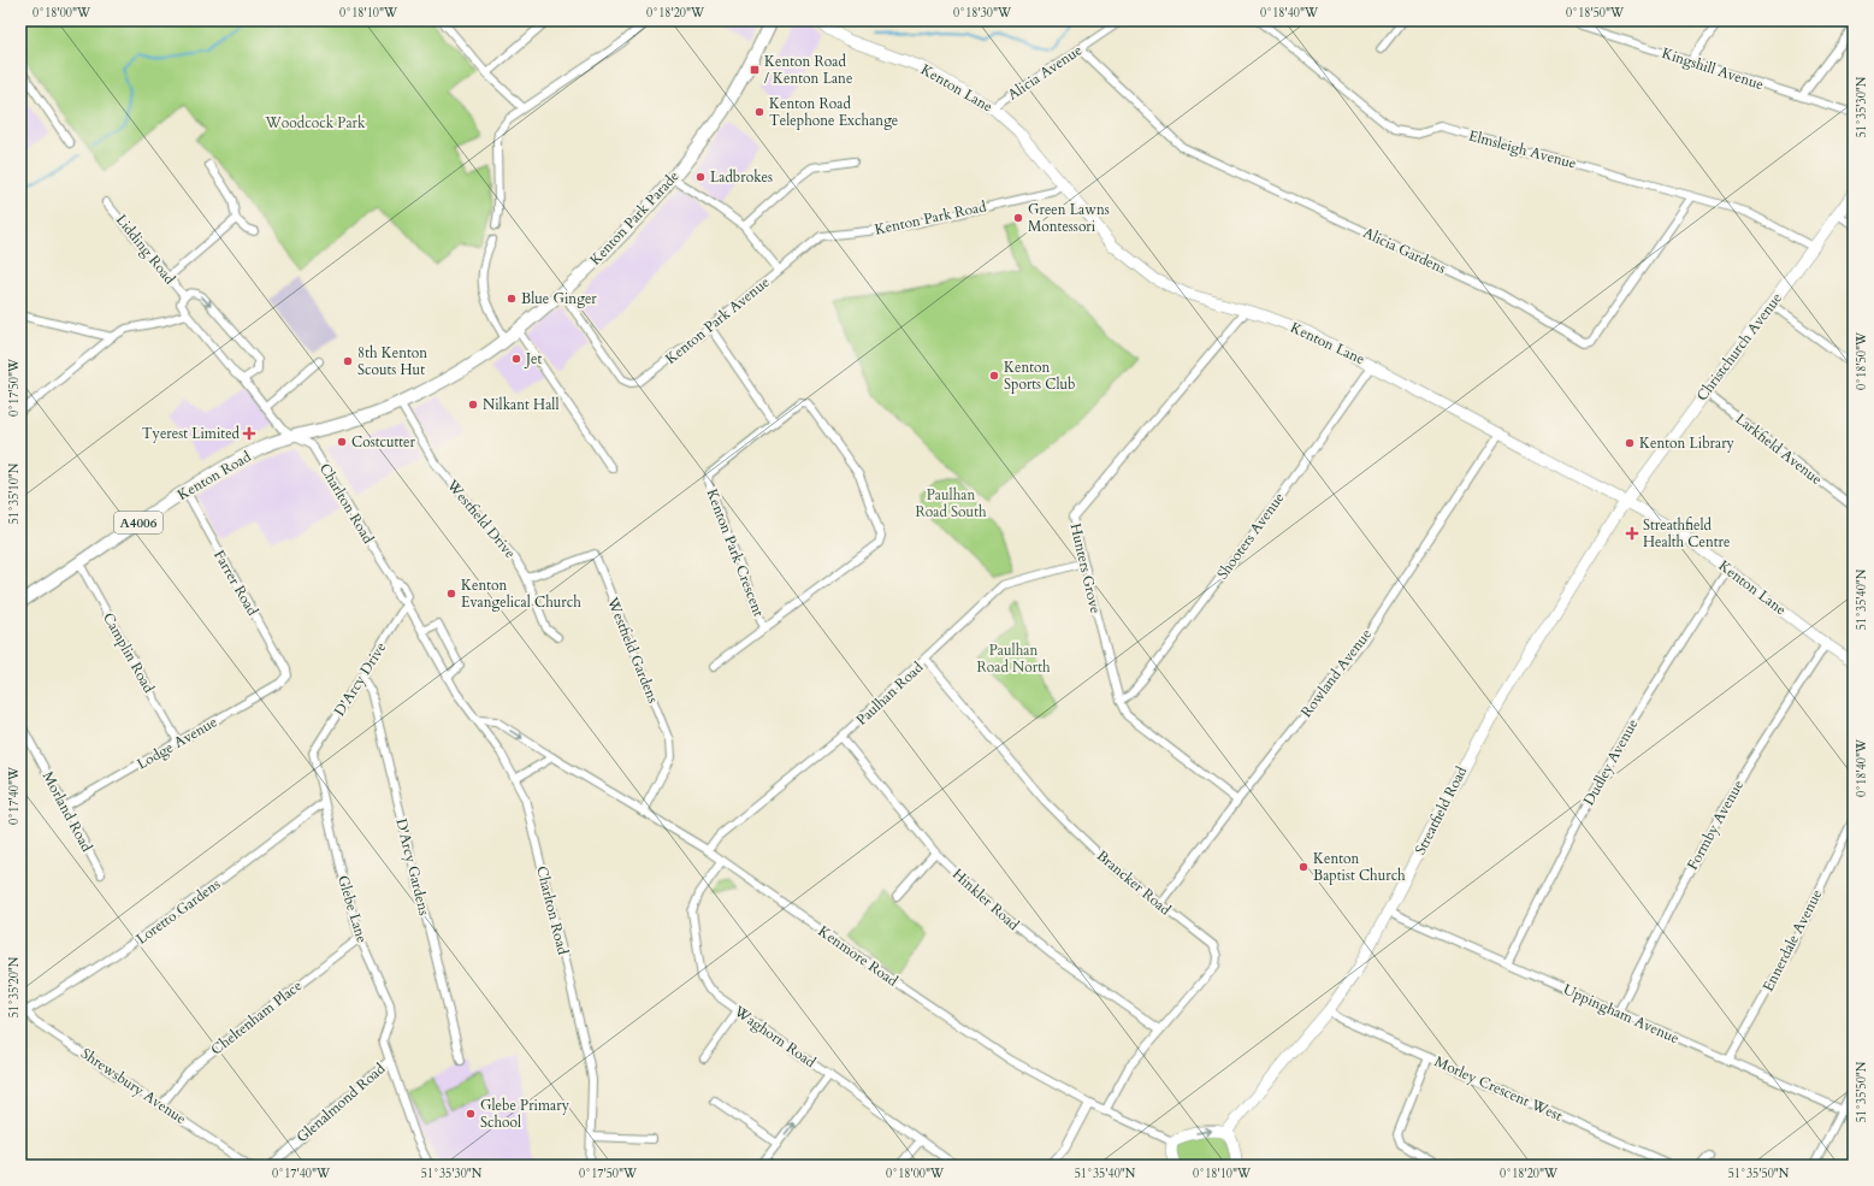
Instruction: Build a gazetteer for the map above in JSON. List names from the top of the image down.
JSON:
{
  "streets": {
    "main road": ["Kenton Park Parade", "Kenton Road", "A4006"],
    "street": [
      "Kingshill Avenue",
      "Alicia Avenue",
      "Kenton Lane",
      "Elmsleigh Avenue",
      "Kenton Park Road",
      "Lidding Road",
      "Alicia Gardens",
      "Kenton Park Avenue",
      "Christchurch Avenue",
      "Larkfield Avenue",
      "Charlton Road",
      "Westfield Drive",
      "Shooters Avenue",
      "Kenton Park Crescent",
      "Hunters Grove",
      "Farrer Road",
      "Westfield Gardens",
      "Camplin Road",
      "Rowland Avenue",
      "D'Arcy Drive",
      "Paulhan Road",
      "Lodge Avenue",
      "Dudley Avenue",
      "Streatfield Road",
      "Morland Road",
      "Formby Avenue",
      "D'Arcy Gardens",
      "Brancker Road",
      "Hinkler Road",
      "Glebe Lane",
      "Loretto Gardens",
      "Ennerdale Avenue",
      "Kenmore Road",
      "Uppingham Avenue",
      "Cheltenham Place",
      "Waghorn Road",
      "Shrewsbury Avenue",
      "Morley Crescent West",
      "Glenalmond Road"
    ]
  },
  "crossings": [
    ["Alicia Avenue", "Kenton Lane"],
    ["Alicia Avenue", "Alicia Gardens"],
    ["Kenton Lane", "Kenton Park Road"],
    ["Kenton Lane", "Christchurch Avenue"],
    ["Kenton Lane", "Shooters Avenue"],
    ["Kenton Lane", "Hunters Grove"],
    ["Kenton Lane", "Rowland Avenue"],
    ["Kenton Lane", "Dudley Avenue"],
    ["Kenton Lane", "Streatfield Road"],
    ["Kenton Lane", "Formby Avenue"],
    ["Elmsleigh Avenue", "Alicia Gardens"],
    ["Elmsleigh Avenue", "Christchurch Avenue"],
    ["Kenton Park Parade", "Kenton Park Avenue"],
    ["Kenton Park Parade", "Kenton Road"],
    ["Kenton Park Parade", "Charlton Road"],
    ["Kenton Park Parade", "Westfield Drive"],
    ["Kenton Park Road", "Kenton Park Avenue"],
    ["Lidding Road", "Charlton Road"],
    ["Christchurch Avenue", "Larkfield Avenue"],
    ["Christchurch Avenue", "Streatfield Road"],
    ["Kenton Road", "Charlton Road"],
    ["Kenton Road", "Farrer Road"],
    ["Kenton Road", "Camplin Road"],
    ["Charlton Road", "D'Arcy Drive"],
    ["Charlton Road", "Kenmore Road"],
    ["Westfield Drive", "Westfield Gardens"],
    ["Shooters Avenue", "Hunters Grove"],
    ["Hunters Grove", "Rowland Avenue"],
    ["Hunters Grove", "Paulhan Road"],
    ["Farrer Road", "Lodge Avenue"],
    ["Westfield Gardens", "Kenmore Road"],
    ["Camplin Road", "Lodge Avenue"],
    ["Rowland Avenue", "Brancker Road"],
    ["D'Arcy Drive", "D'Arcy Gardens"],
    ["D'Arcy Drive", "Glebe Lane"],
    ["Paulhan Road", "Brancker Road"],
    ["Paulhan Road", "Hinkler Road"],
    ["Paulhan Road", "Kenmore Road"],
    ["Lodge Avenue", "Morland Road"],
    ["Dudley Avenue", "Uppingham Avenue"],
    ["Streatfield Road", "Uppingham Avenue"],
    ["Streatfield Road", "Morley Crescent West"],
    ["Formby Avenue", "Uppingham Avenue"],
    ["Brancker Road", "Hinkler Road"],
    ["Brancker Road", "Kenmore Road"],
    ["Glebe Lane", "Loretto Gardens"],
    ["Glebe Lane", "Cheltenham Place"],
    ["Glebe Lane", "Glenalmond Road"],
    ["Loretto Gardens", "Shrewsbury Avenue"],
    ["Ennerdale Avenue", "Uppingham Avenue"],
    ["Kenmore Road", "Waghorn Road"],
    ["Cheltenham Place", "Shrewsbury Avenue"]
  ],
  "parks": ["Woodcock Park", "Paulhan Road South", "Paulhan Road North"],
  "places": {
    "transit": ["Kenton Road / Kenton Lane"],
    "other": [
      "Kenton Road Telephone Exchange",
      "Ladbrokes",
      "Green Lawns Montessori",
      "Blue Ginger",
      "Jet",
      "8th Kenton Scouts Hut",
      "Kenton Sports Club",
      "Nilkant Hall",
      "Costcutter",
      "Kenton Library",
      "Kenton Evangelical Church",
      "Kenton Baptist Church",
      "Glebe Primary School"
    ],
    "health": ["Tyerest Limited", "Streathfield Health Centre"]
  },
  "coordinates": [
    "0°18'00\"W",
    "0°18'10\"W",
    "0°18'20\"W",
    "0°18'30\"W",
    "0°18'40\"W",
    "0°18'50\"W",
    "51°35'30\"N",
    "0°17'50\"W",
    "51°35'10\"N",
    "51°35'40\"N",
    "0°17'40\"W",
    "51°35'20\"N",
    "51°35'50\"N"
  ]
}
